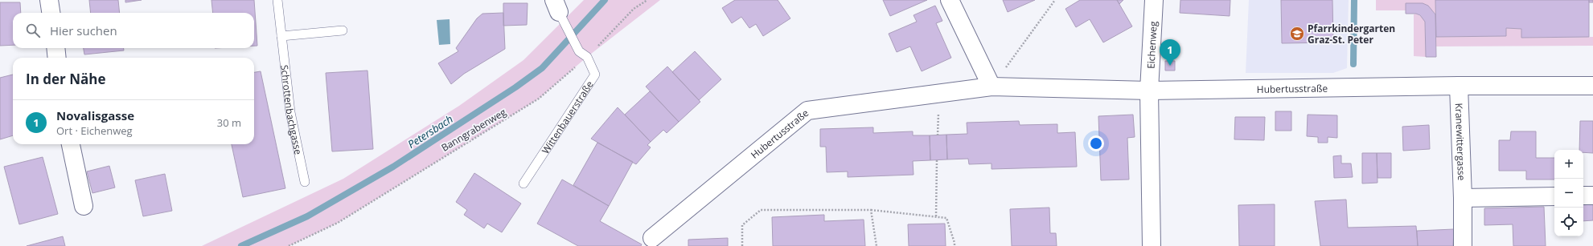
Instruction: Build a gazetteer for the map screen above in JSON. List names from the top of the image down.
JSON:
{
  "streets": {
    "street": ["Eichenweg", "Hubertusstraße", "Kranewittergasse"],
    "lane": ["Schrottenbachgasse", "Wittenbauerstraße"],
    "path": ["Banngrabenweg"]
  },
  "crossings": [
    ["Eichenweg", "Hubertusstraße"],
    ["Hubertusstraße", "Kranewittergasse"],
    ["Wittenbauerstraße", "Banngrabenweg"]
  ],
  "water": ["Petersbach"],
  "places": {
    "school or university": ["Pfarrkindergarten Graz-St. Peter"]
  },
  "page": {
    "search": "Hier suchen",
    "pins": "1",
    "heading": "In der Nähe",
    "list": [
      {
        "mark": "1",
        "name": "Novalisgasse",
        "note": "Ort · Eichenweg",
        "value": "30 m"
      }
    ],
    "map_buttons": ["+", "−"]
  }
}
